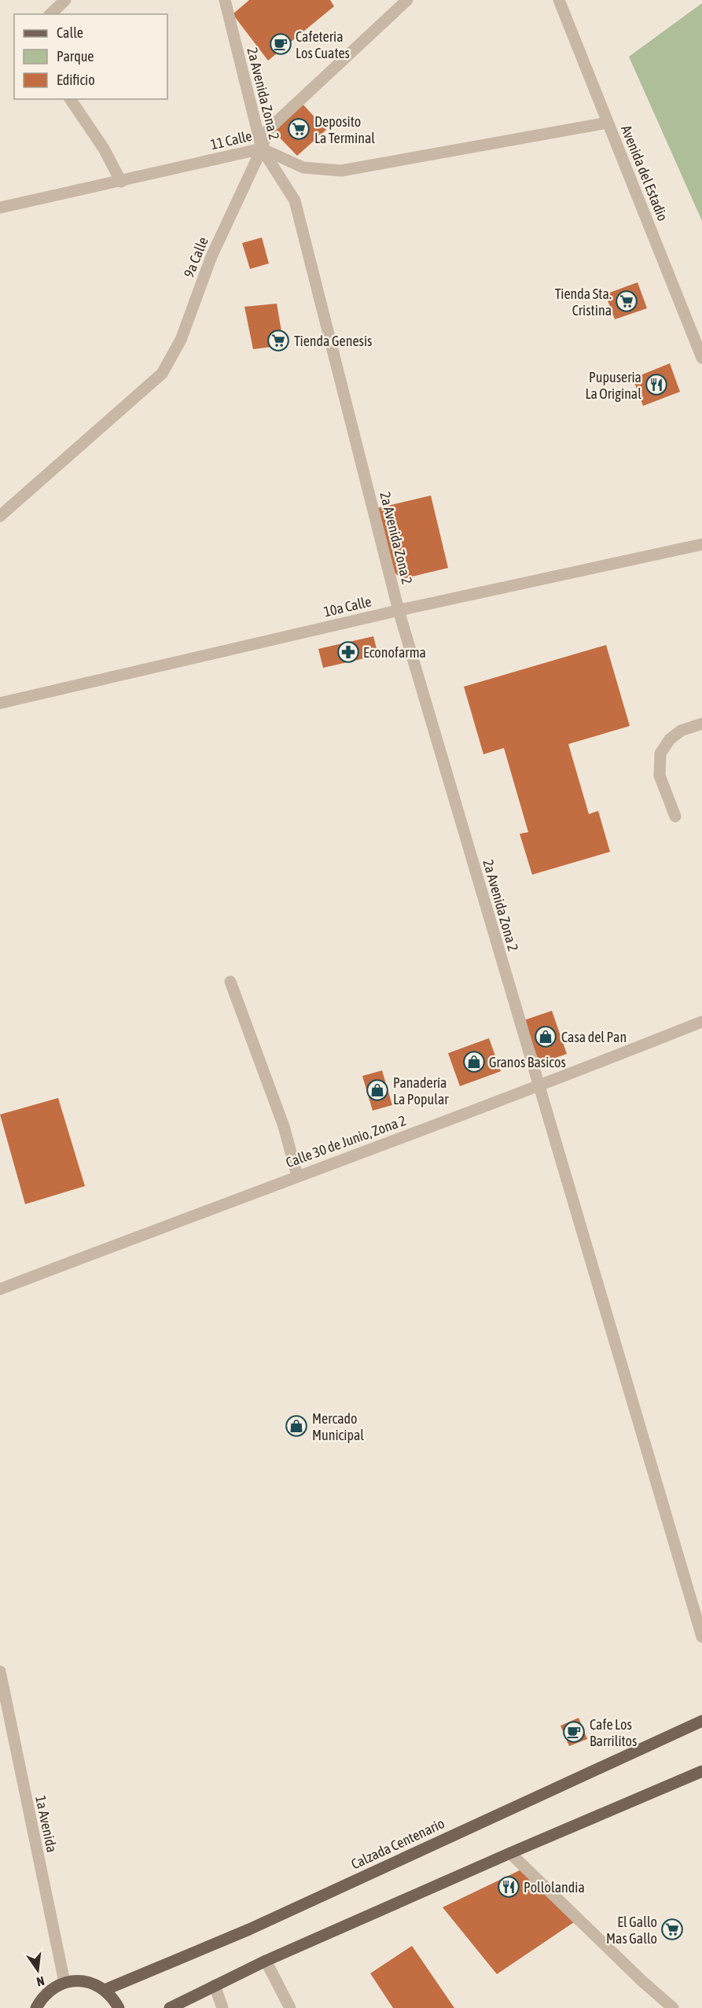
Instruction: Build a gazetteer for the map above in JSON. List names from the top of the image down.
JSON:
{
  "streets": {
    "main road": ["Calzada Centenario"],
    "street": [
      "2a Avenida Zona 2",
      "11 Calle",
      "Avenida del Estadio",
      "9a Calle",
      "10a Calle",
      "Calle 30 de Junio, Zona 2",
      "1a Avenida"
    ]
  },
  "crossings": [
    ["2a Avenida Zona 2", "11 Calle"],
    ["2a Avenida Zona 2", "9a Calle"],
    ["2a Avenida Zona 2", "10a Calle"],
    ["2a Avenida Zona 2", "Calle 30 de Junio, Zona 2"],
    ["11 Calle", "Avenida del Estadio"],
    ["11 Calle", "9a Calle"]
  ],
  "places": {
    "cafe": ["Cafeteria Los Cuates", "Cafe Los Barrilitos"],
    "supermarket": [
      "Deposito La Terminal",
      "Tienda Sta. Cristina",
      "Tienda Genesis",
      "El Gallo Mas Gallo"
    ],
    "restaurant": ["Pupuseria La Original", "Pollolandia"],
    "pharmacy": ["Econofarma"],
    "shop": [
      "Casa del Pan",
      "Granos Basicos",
      "Panadería La Popular",
      "Mercado Municipal"
    ]
  },
  "legend": ["Calle", "Parque", "Edificio"],
  "north": "bottom"
}
